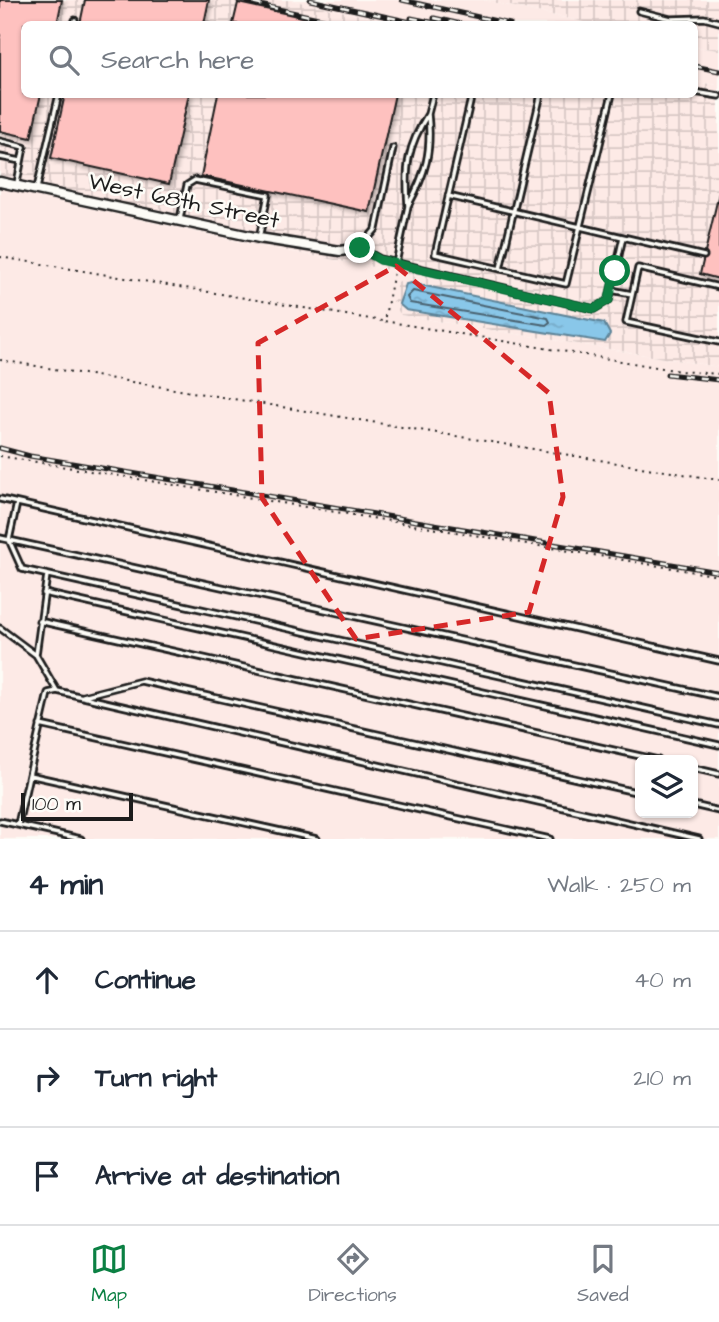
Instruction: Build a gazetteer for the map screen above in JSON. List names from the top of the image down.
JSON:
{
  "streets": {
    "street": ["West 68th Street"]
  },
  "scale_bar": "100 m",
  "page": {
    "search": "Search here",
    "scale": "100 m",
    "heading": ["4 min", "Walk · 250 m"],
    "list": [
      ["Continue", "40 m"],
      ["Turn right", "210 m"],
      "Arrive at destination"
    ],
    "nav": ["Map", "Directions", "Saved"]
  }
}
